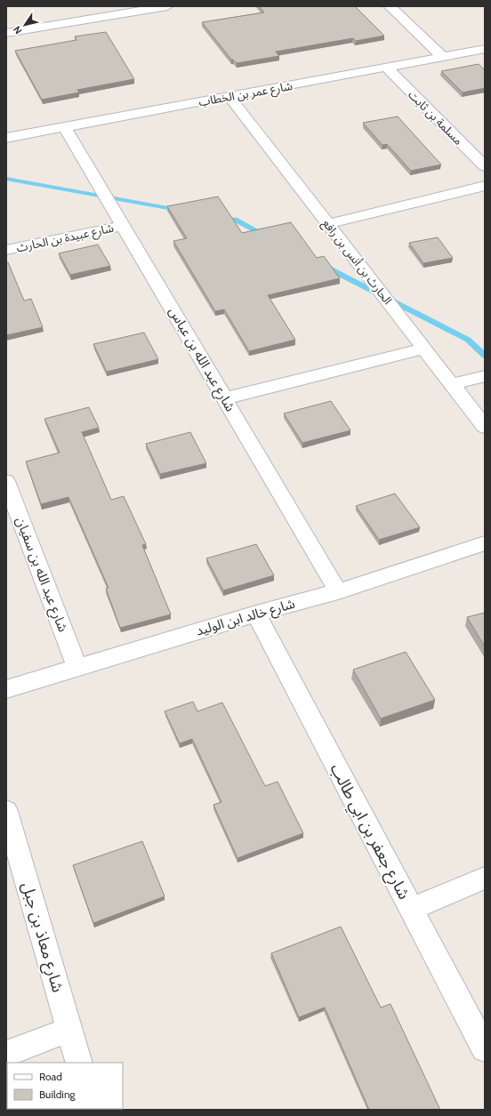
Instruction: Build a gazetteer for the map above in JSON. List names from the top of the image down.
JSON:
{
  "streets": {
    "street": [
      "شارع عمر بن الخطاب",
      "مسلمة بن ثابت",
      "شارع عبيدة بن الحارث",
      "الحارث بن أنس بن رافع",
      "شارع عبد الله بن عباس",
      "شارع عبد الله بن سفيان",
      "شارع خالد ابن الوليد",
      "شارع جعفر بن ابي طالب",
      "شارع معاذ بن جبل"
    ]
  },
  "crossings": [
    ["شارع عمر بن الخطاب", "مسلمة بن ثابت"],
    ["شارع عمر بن الخطاب", "الحارث بن أنس بن رافع"],
    ["شارع عمر بن الخطاب", "شارع عبد الله بن عباس"],
    ["شارع عبيدة بن الحارث", "شارع عبد الله بن عباس"],
    ["شارع عبد الله بن عباس", "شارع خالد ابن الوليد"],
    ["شارع عبد الله بن سفيان", "شارع خالد ابن الوليد"],
    ["شارع خالد ابن الوليد", "شارع جعفر بن ابي طالب"]
  ],
  "legend": ["Road", "Building"],
  "north": "bottom left"
}
